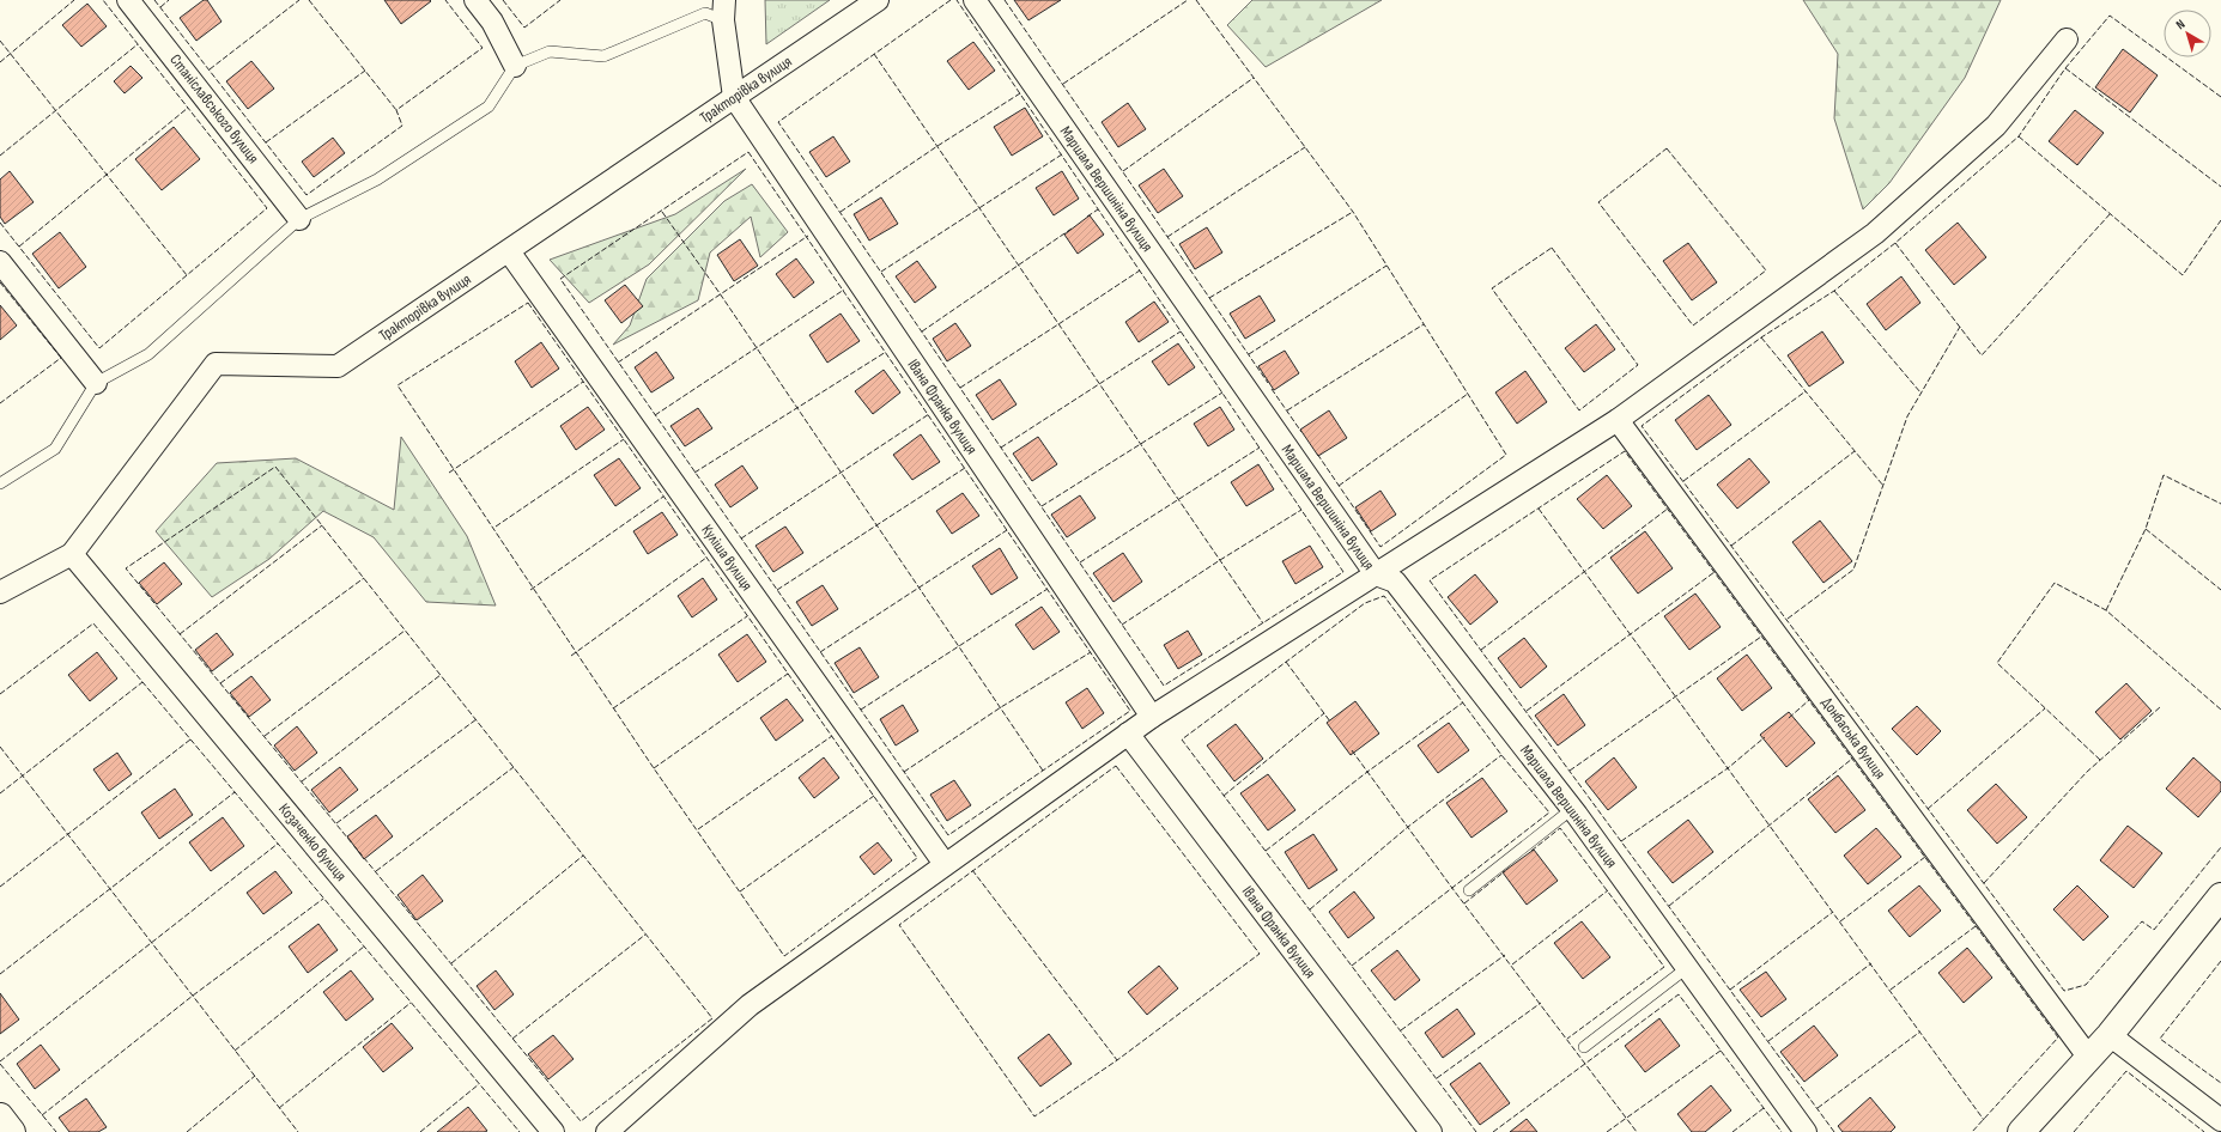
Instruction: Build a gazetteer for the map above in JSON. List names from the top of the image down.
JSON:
{
  "streets": {
    "street": [
      "Тракторівка вулиця",
      "Станіславського вулиця",
      "Маршала Вершиніна вулиця",
      "Івана Франка вулиця",
      "Куліша вулиця",
      "Донбаська вулиця",
      "Козаченко вулиця"
    ]
  },
  "crossings": [
    ["Тракторівка вулиця", "Івана Франка вулиця"],
    ["Тракторівка вулиця", "Куліша вулиця"],
    ["Тракторівка вулиця", "Козаченко вулиця"]
  ],
  "north": "top left"
}
